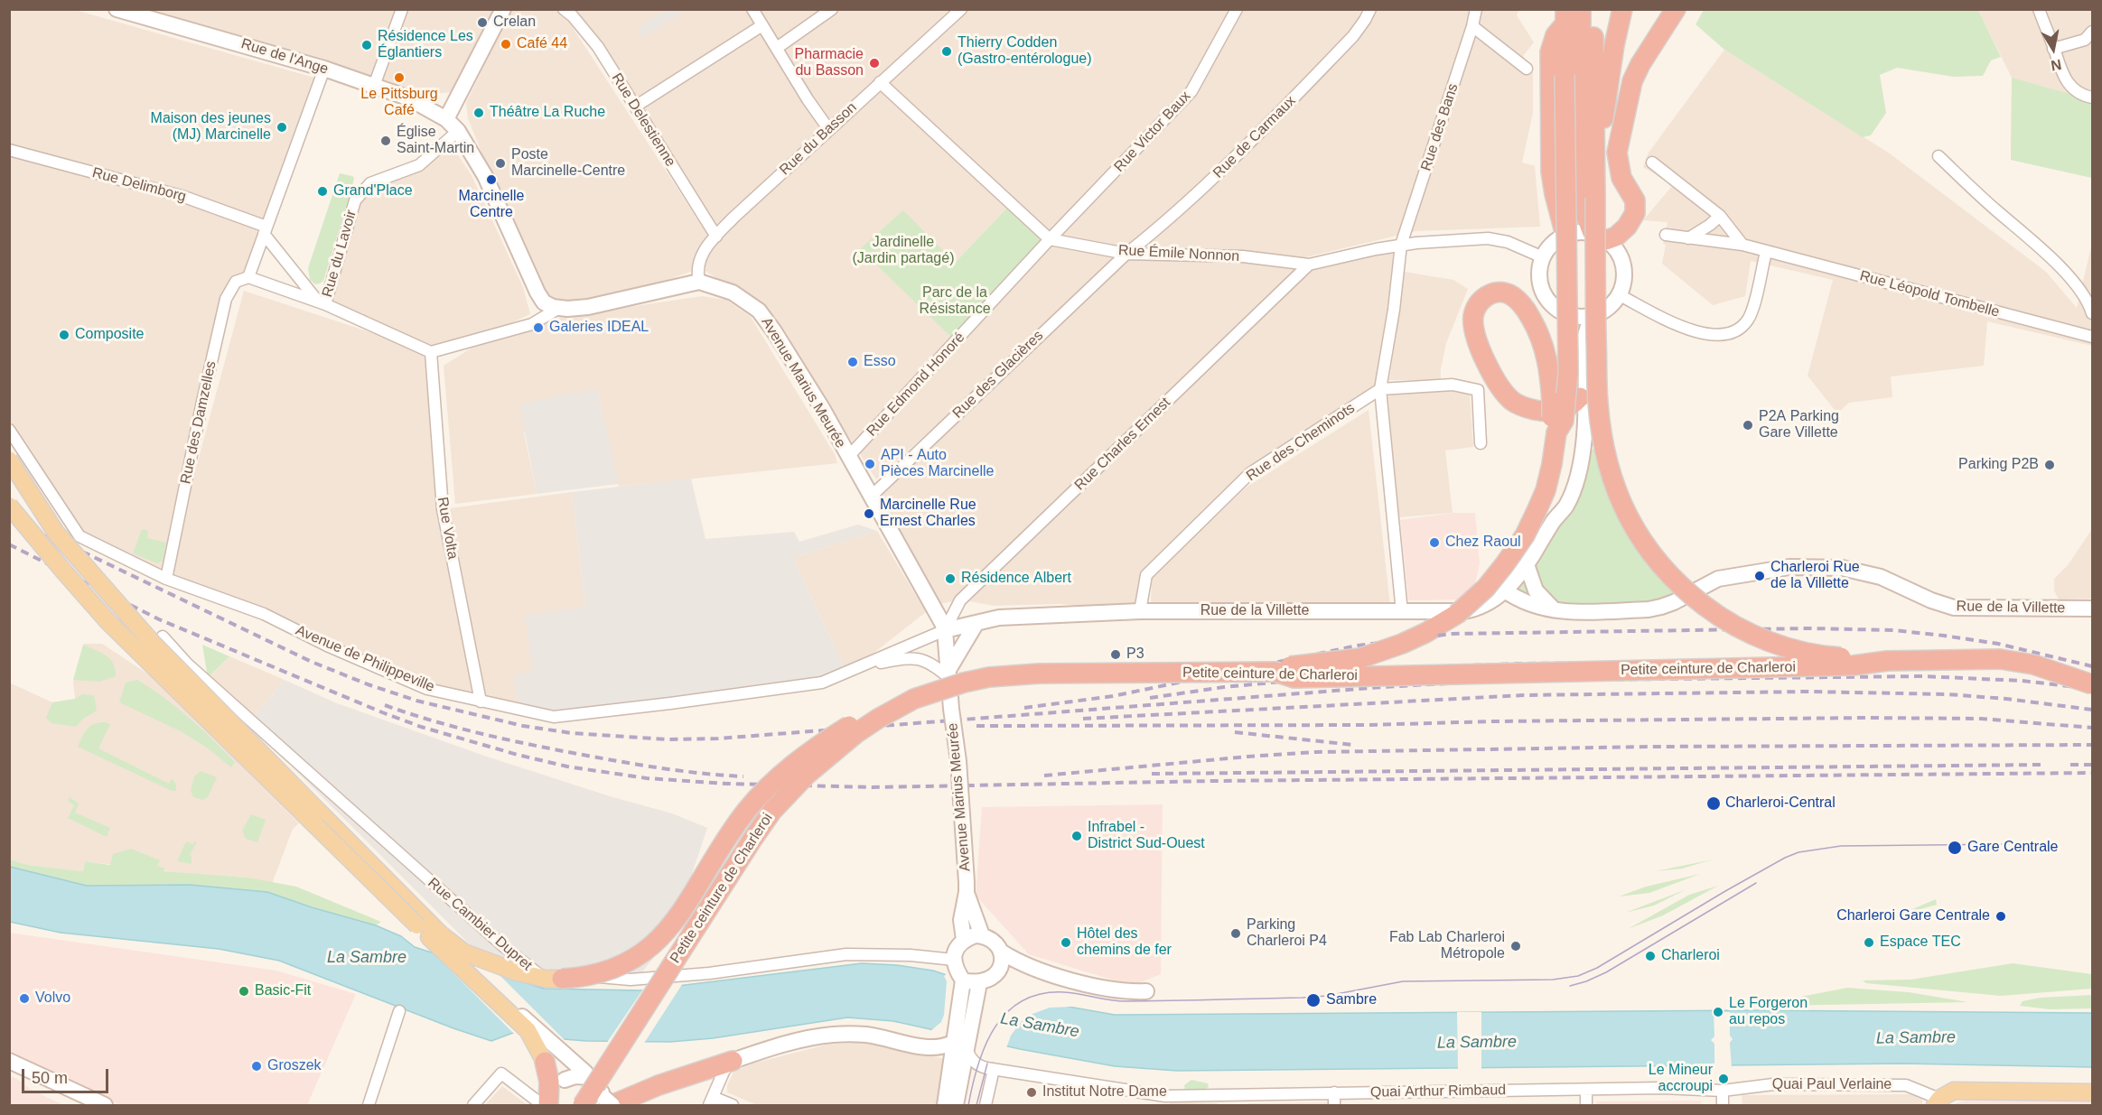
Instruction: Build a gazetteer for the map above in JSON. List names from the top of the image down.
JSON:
{
  "streets": {
    "highway": ["Petite ceinture de Charleroi"],
    "main road": ["Rue de l'Ange", "Avenue Marius Meurée", "Rue de la Villette"],
    "street": [
      "Rue Delestienne",
      "Rue des Bans",
      "Rue Victor Baux",
      "Rue de Carmaux",
      "Rue du Basson",
      "Rue Delimborg",
      "Rue du Lavoir",
      "Rue Émile Nonnon",
      "Rue Léopold Tombelle",
      "Rue des Glacières",
      "Rue Edmond Honoré",
      "Rue des Damzelles",
      "Rue des Cheminots",
      "Rue Charles Ernest",
      "Rue Volta",
      "Avenue de Philippeville",
      "Rue Cambier Dupret",
      "Quai Paul Verlaine",
      "Quai Arthur Rimbaud"
    ]
  },
  "crossings": [
    ["Rue Delestienne", "Rue du Basson"],
    ["Rue Victor Baux", "Rue Émile Nonnon"],
    ["Rue Victor Baux", "Rue Edmond Honoré"],
    ["Rue de Carmaux", "Rue Émile Nonnon"],
    ["Rue de Carmaux", "Rue des Glacières"],
    ["Rue du Basson", "Avenue Marius Meurée"],
    ["Rue Émile Nonnon", "Rue des Glacières"],
    ["Rue Émile Nonnon", "Rue Edmond Honoré"],
    ["Rue Émile Nonnon", "Rue Charles Ernest"],
    ["Rue des Glacières", "Avenue Marius Meurée"],
    ["Avenue Marius Meurée", "Rue Edmond Honoré"],
    ["Avenue Marius Meurée", "Rue Charles Ernest"],
    ["Avenue Marius Meurée", "Rue de la Villette"],
    ["Avenue Marius Meurée", "Avenue de Philippeville"],
    ["Avenue Marius Meurée", "Rue Cambier Dupret"],
    ["Rue des Damzelles", "Avenue de Philippeville"],
    ["Rue des Cheminots", "Rue de la Villette"],
    ["Rue Charles Ernest", "Rue de la Villette"],
    ["Rue Charles Ernest", "Avenue de Philippeville"],
    ["Rue Volta", "Avenue de Philippeville"],
    ["Rue de la Villette", "Avenue de Philippeville"],
    ["Quai Paul Verlaine", "Quai Arthur Rimbaud"]
  ],
  "water": ["La Sambre"],
  "parks": ["Jardinelle (Jardin partagé)", "Parc de la Résistance"],
  "places": [
    "Crelan",
    "Café 44",
    "Résidence Les Églantiers",
    "Thierry Codden (Gastro-entérologue)",
    "Pharmacie du Basson",
    "Le Pittsburg Café",
    "Théâtre La Ruche",
    "Maison des jeunes (MJ) Marcinelle",
    "Église Saint-Martin",
    "Poste Marcinelle-Centre",
    "Marcinelle Centre",
    "Grand'Place",
    "Galeries IDEAL",
    "Composite",
    "Esso",
    "P2A Parking Gare Villette",
    "API - Auto Pièces Marcinelle",
    "Parking P2B",
    "Marcinelle Rue Ernest Charles",
    "Chez Raoul",
    "Charleroi Rue de la Villette",
    "Résidence Albert",
    "P3",
    "Charleroi-Central",
    "Infrabel - District Sud-Ouest",
    "Gare Centrale",
    "Charleroi Gare Centrale",
    "Parking Charleroi P4",
    "Hôtel des chemins de fer",
    "Espace TEC",
    "Fab Lab Charleroi Métropole",
    "Charleroi",
    "Basic-Fit",
    "Volvo",
    "Sambre",
    "Le Forgeron au repos",
    "Groszek",
    "Le Mineur accroupi",
    "Institut Notre Dame"
  ],
  "scale_bar": "50 m",
  "north": "bottom"
}
